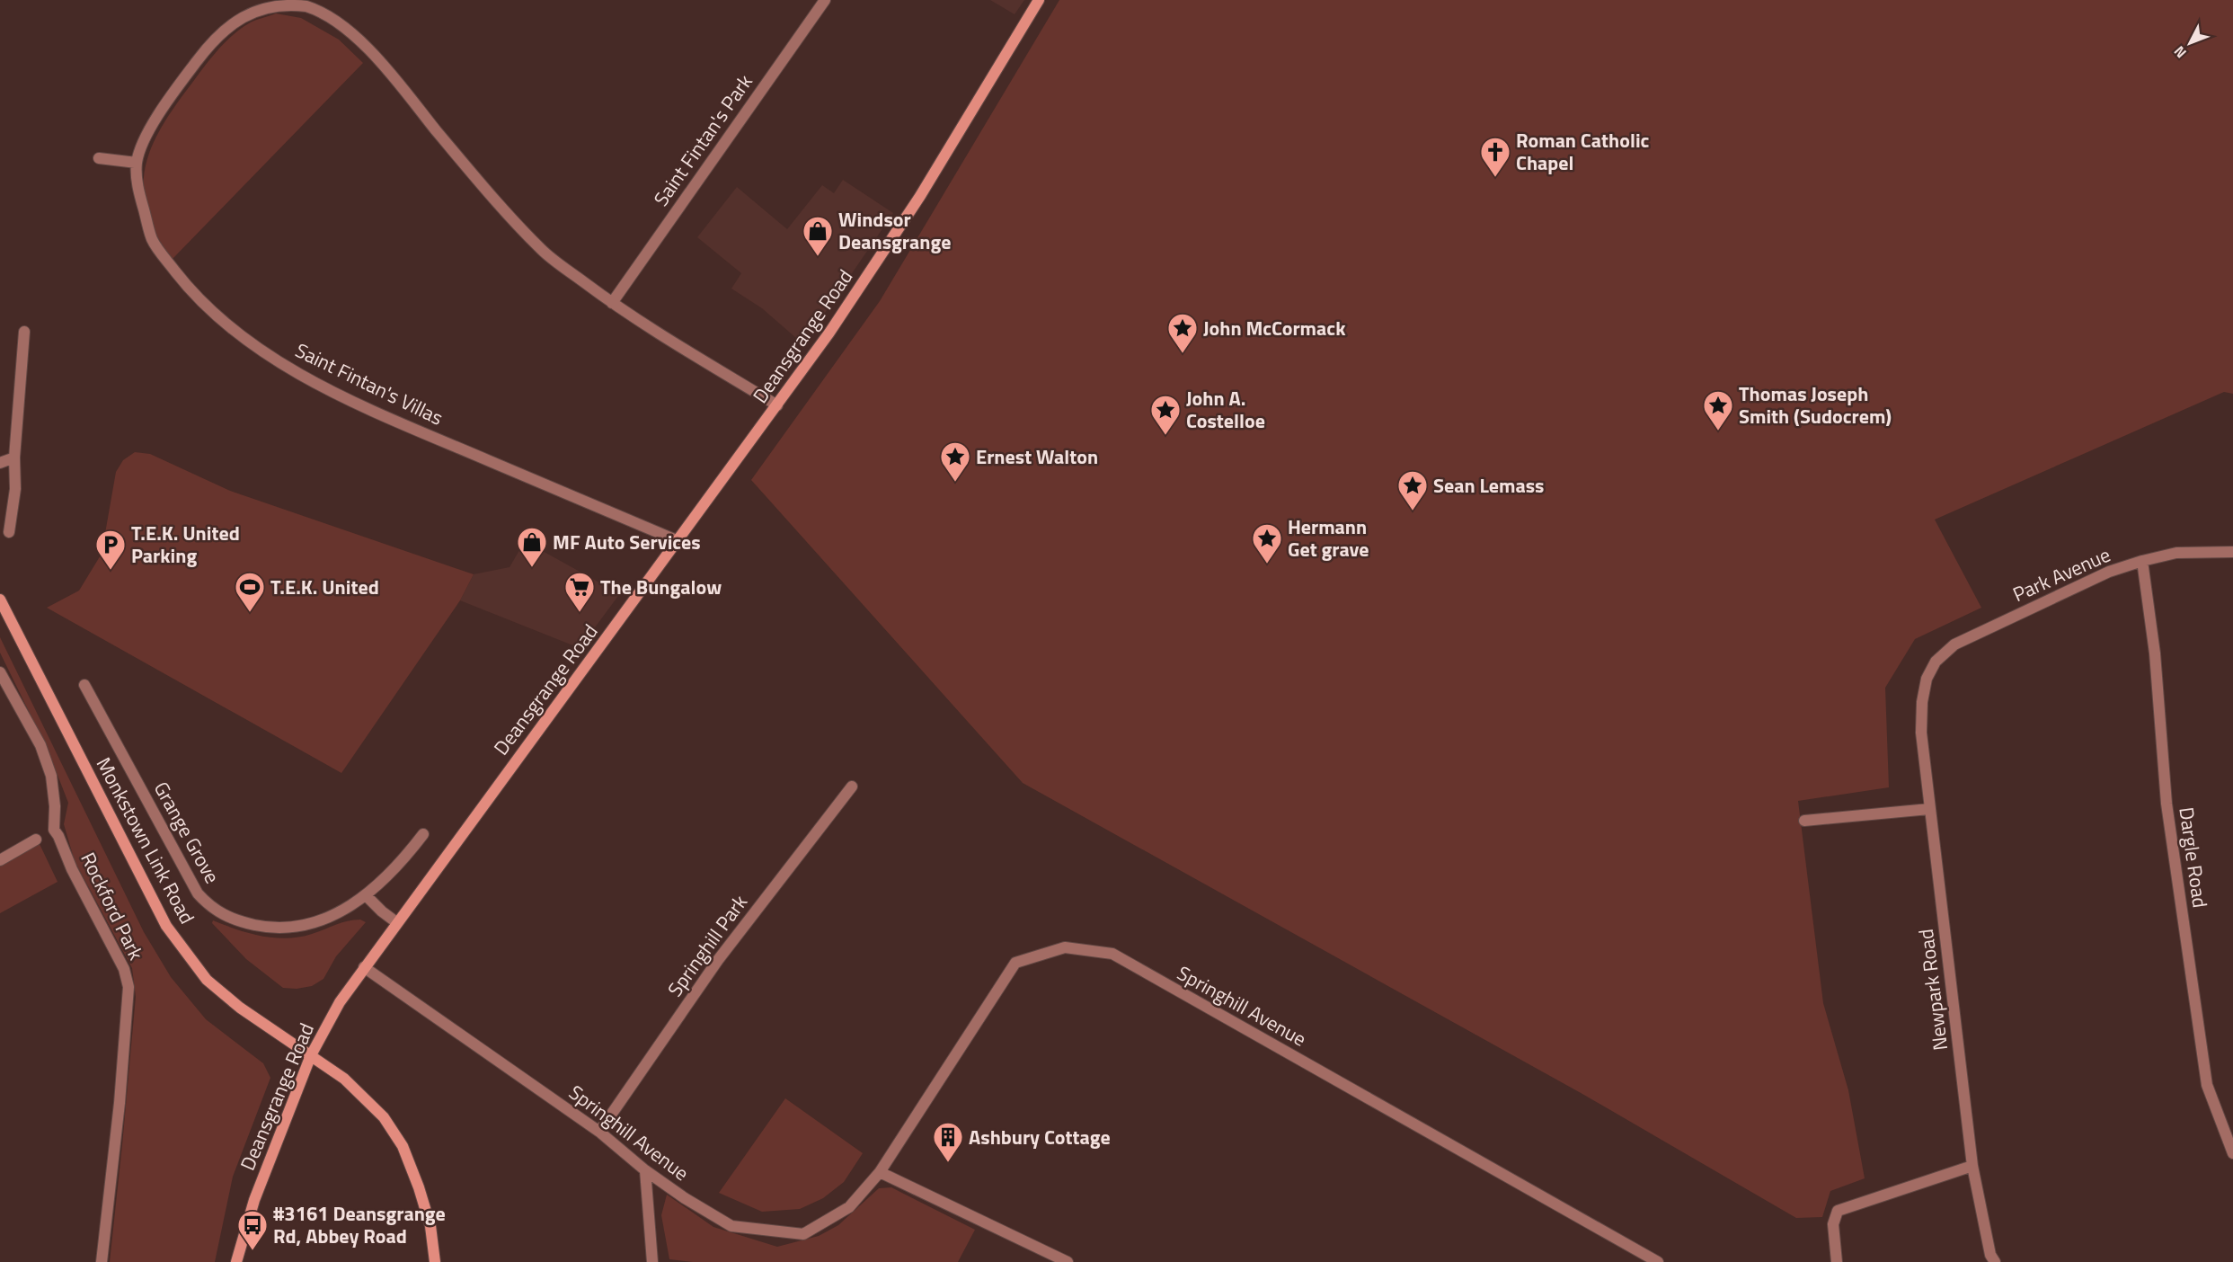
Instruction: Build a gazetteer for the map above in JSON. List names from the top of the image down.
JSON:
{
  "streets": {
    "main road": ["Deansgrange Road", "Monkstown Link Road"],
    "street": [
      "Saint Fintan's Park",
      "Saint Fintan's Villas",
      "Park Avenue",
      "Grange Grove",
      "Dargle Road",
      "Rockford Park",
      "Springhill Park",
      "Newpark Road",
      "Springhill Avenue"
    ]
  },
  "crossings": [
    ["Saint Fintan's Park", "Saint Fintan's Villas"],
    ["Deansgrange Road", "Saint Fintan's Villas"],
    ["Deansgrange Road", "Monkstown Link Road"],
    ["Deansgrange Road", "Springhill Avenue"],
    ["Park Avenue", "Dargle Road"],
    ["Park Avenue", "Newpark Road"],
    ["Springhill Park", "Springhill Avenue"]
  ],
  "places": {
    "church": ["Roman Catholic Chapel"],
    "shop": ["Windsor Deansgrange", "MF Auto Services"],
    "place": [
      "John McCormack",
      "Thomas Joseph Smith (Sudocrem)",
      "John A. Costelloe",
      "Ernest Walton",
      "Sean Lemass",
      "Hermann Get grave"
    ],
    "parking": ["T.E.K. United Parking"],
    "sports": ["T.E.K. United"],
    "supermarket": ["The Bungalow"],
    "building": ["Ashbury Cottage"],
    "bus stop": ["#3161 Deansgrange Rd, Abbey Road"]
  },
  "north": "bottom left"
}
